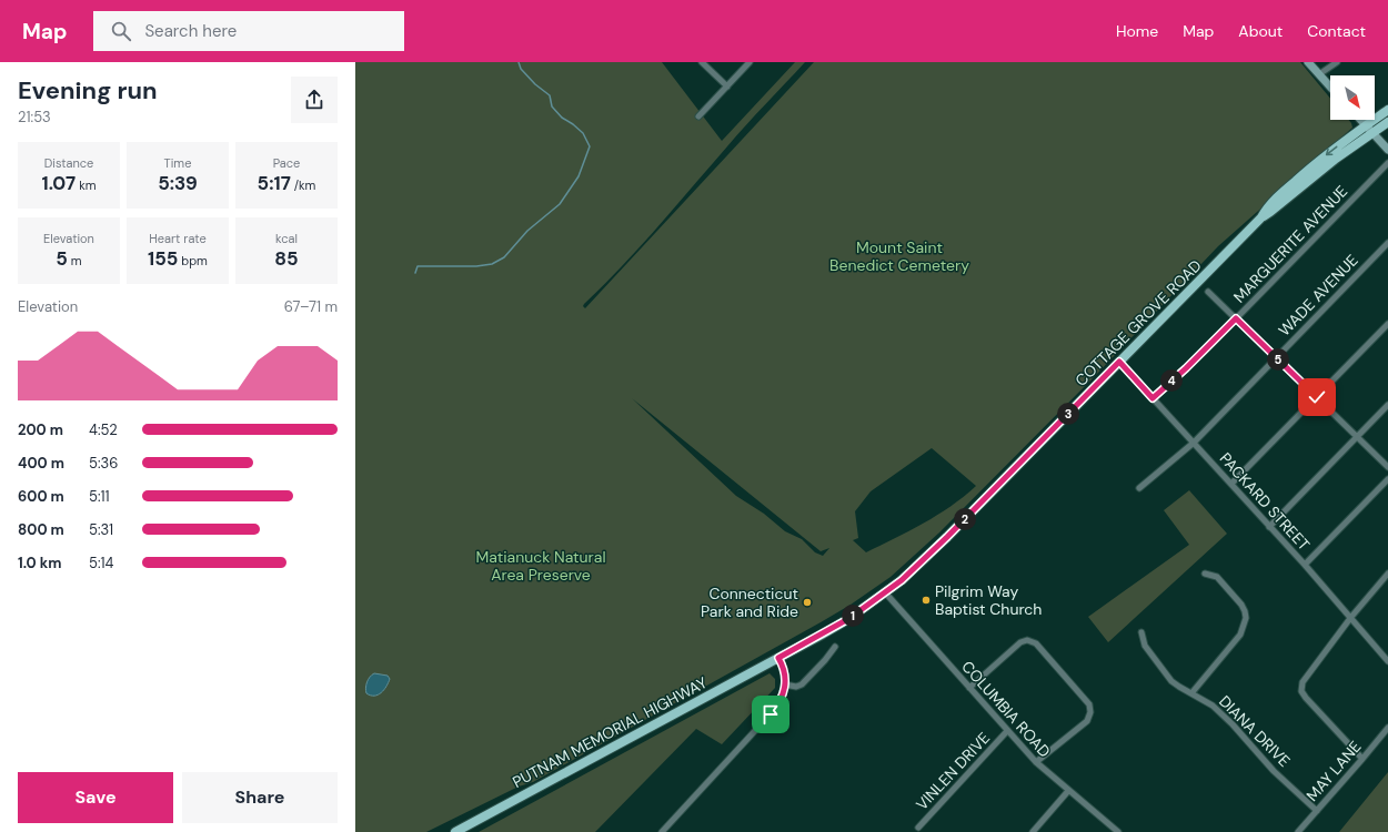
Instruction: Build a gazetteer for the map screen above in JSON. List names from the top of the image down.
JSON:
{
  "streets": {
    "main road": ["COTTAGE GROVE ROAD", "PUTNAM MEMORIAL HIGHWAY"],
    "street": [
      "MARGUERITE AVENUE",
      "WADE AVENUE",
      "PACKARD STREET",
      "COLUMBIA ROAD",
      "DIANA DRIVE",
      "VINLEN DRIVE",
      "MAY LANE"
    ]
  },
  "crossings": [
    ["MARGUERITE AVENUE", "PACKARD STREET"],
    ["WADE AVENUE", "PACKARD STREET"],
    ["COTTAGE GROVE ROAD", "PACKARD STREET"],
    ["COTTAGE GROVE ROAD", "COLUMBIA ROAD"],
    ["COTTAGE GROVE ROAD", "PUTNAM MEMORIAL HIGHWAY"],
    ["COLUMBIA ROAD", "PUTNAM MEMORIAL HIGHWAY"],
    ["COLUMBIA ROAD", "VINLEN DRIVE"],
    ["DIANA DRIVE", "MAY LANE"]
  ],
  "parks": ["Mount Saint Benedict Cemetery", "Matianuck Natural Area Preserve"],
  "places": ["Pilgrim Way Baptist Church", "Connecticut Park and Ride"],
  "north": "bottom right",
  "page": {
    "header": "Map",
    "search": "Search here",
    "nav": [
      "Home",
      "Map",
      "About",
      "Contact"
    ],
    "heading": ["Evening run", "21:53"],
    "stats": [
      ["Distance", "1.07 km"],
      ["Time", "5:39"],
      ["Pace", "5:17 /km"],
      ["Elevation", "5 m"],
      ["Heart rate", "155 bpm"],
      ["kcal", "85"]
    ],
    "chart": ["Elevation", "67–71 m"],
    "pins": [
      "5",
      "4",
      "3",
      "2",
      "1"
    ],
    "list": [
      {
        "name": "200 m",
        "note": "4:52"
      },
      {
        "name": "400 m",
        "note": "5:36"
      },
      {
        "name": "600 m",
        "note": "5:11"
      },
      {
        "name": "800 m",
        "note": "5:31"
      },
      {
        "name": "1.0 km",
        "note": "5:14"
      }
    ],
    "buttons": ["Save", "Share"]
  }
}
